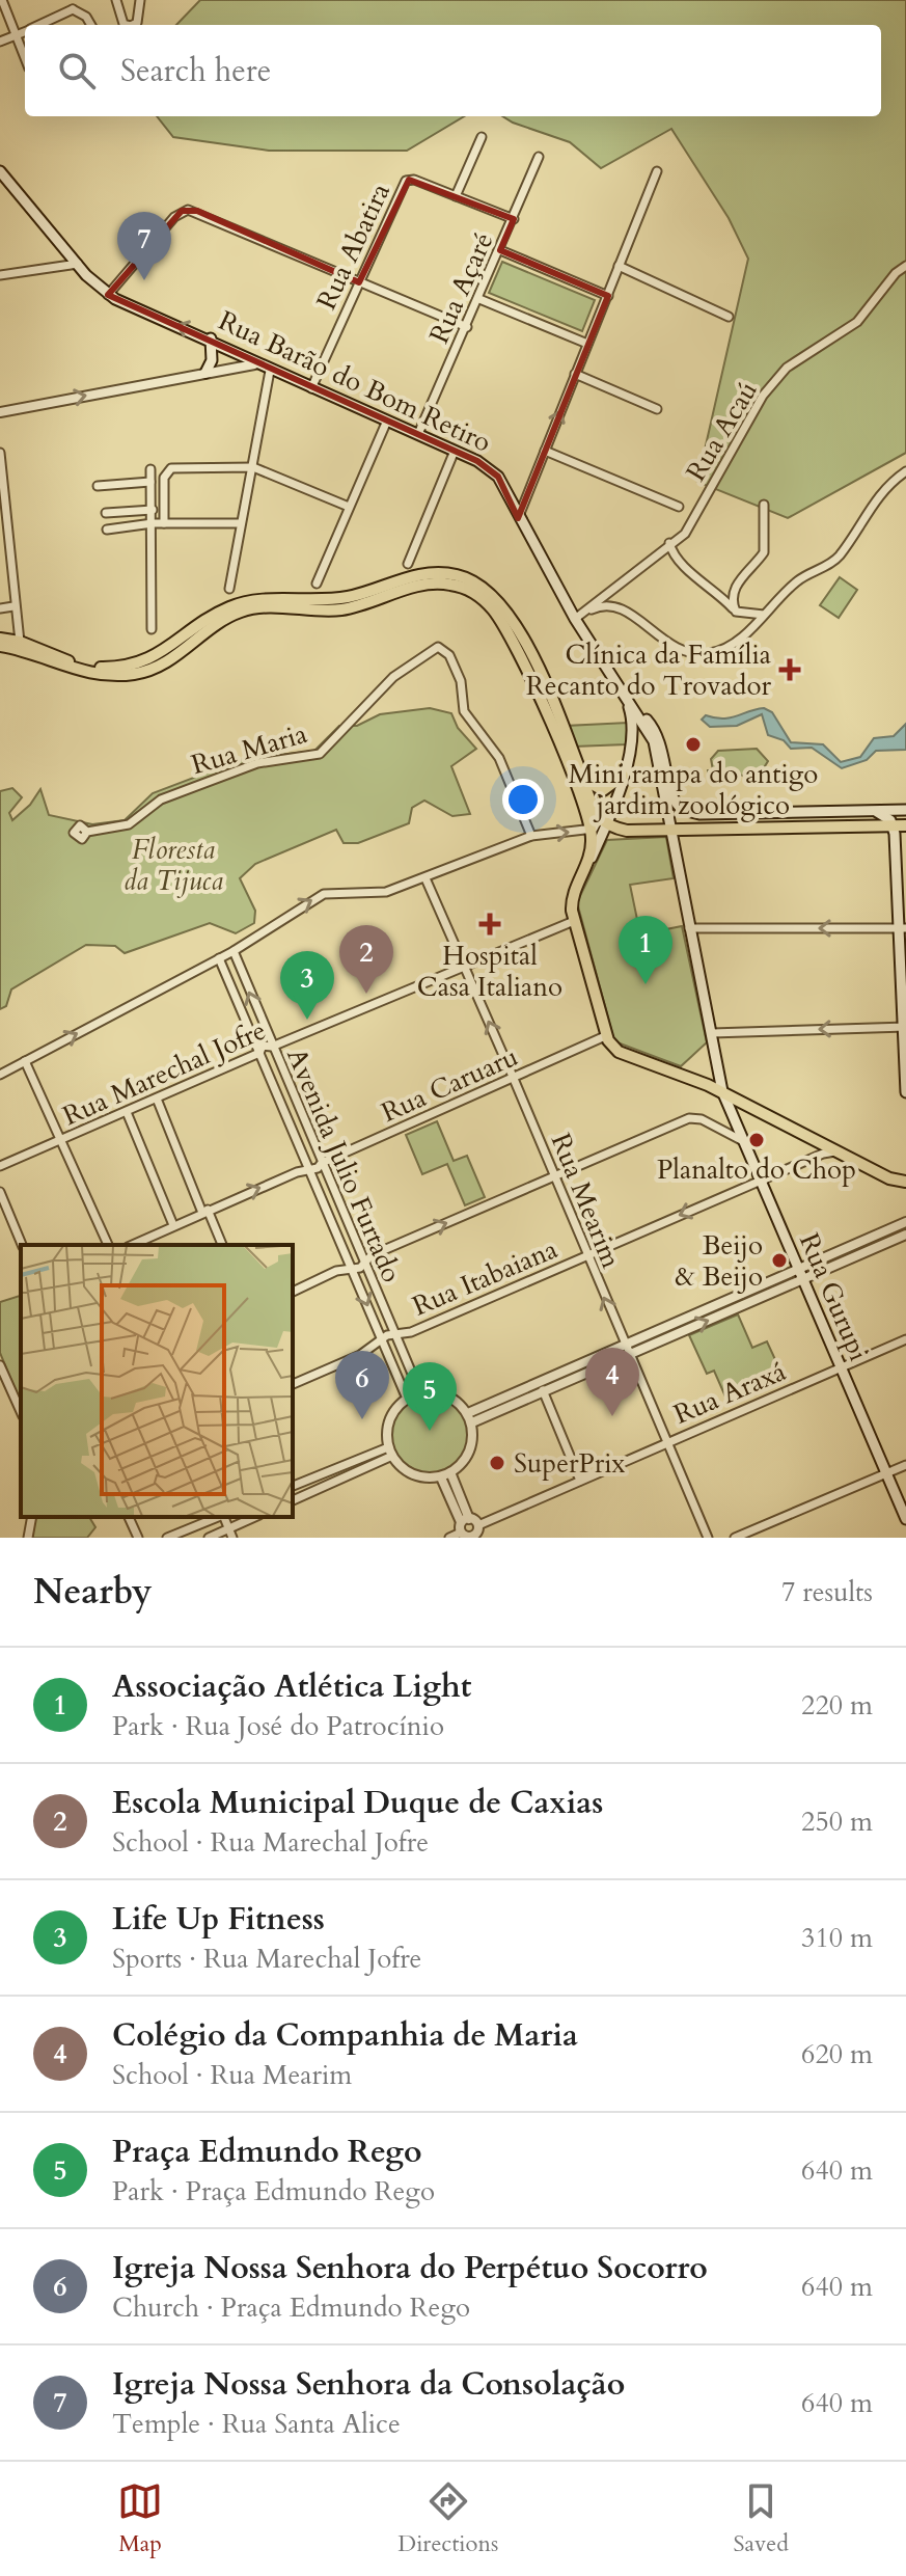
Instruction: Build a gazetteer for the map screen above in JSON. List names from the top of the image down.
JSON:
{
  "streets": {
    "main road": ["Rua Barão do Bom Retiro", "Rua Gurupi"],
    "street": [
      "Rua Abatira",
      "Rua Açaré",
      "Rua Acaú",
      "Rua Maria",
      "Rua Marechal Jofre",
      "Rua Caruaru",
      "Avenida Julio Furtado",
      "Rua Mearim",
      "Rua Itabaiana",
      "Rua Araxá"
    ]
  },
  "crossings": [
    ["Rua Abatira", "Rua Açaré"],
    ["Rua Abatira", "Rua Barão do Bom Retiro"],
    ["Rua Açaré", "Rua Barão do Bom Retiro"],
    ["Rua Barão do Bom Retiro", "Rua Acaú"],
    ["Rua Barão do Bom Retiro", "Rua Itabaiana"],
    ["Rua Barão do Bom Retiro", "Rua Gurupi"],
    ["Rua Marechal Jofre", "Avenida Julio Furtado"],
    ["Rua Marechal Jofre", "Rua Mearim"],
    ["Rua Caruaru", "Avenida Julio Furtado"],
    ["Rua Caruaru", "Rua Mearim"],
    ["Avenida Julio Furtado", "Rua Itabaiana"],
    ["Rua Mearim", "Rua Itabaiana"],
    ["Rua Mearim", "Rua Araxá"],
    ["Rua Itabaiana", "Rua Gurupi"],
    ["Rua Gurupi", "Rua Araxá"]
  ],
  "parks": ["Floresta da Tijuca"],
  "places": {
    "health": ["Clínica da Família Recanto do Trovador", "Hospital Casa Italiano"],
    "other": [
      "Mini rampa do antigo jardim zoológico",
      "Planalto do Chop",
      "Beijo & Beijo",
      "SuperPrix"
    ]
  },
  "page": {
    "search": "Search here",
    "pins": [
      "7",
      "1",
      "2",
      "3",
      "4",
      "6",
      "5"
    ],
    "heading": ["Nearby", "7 results"],
    "list": [
      {
        "mark": "1",
        "name": "Associação Atlética Light",
        "note": "Park · Rua José do Patrocínio",
        "value": "220 m"
      },
      {
        "mark": "2",
        "name": "Escola Municipal Duque de Caxias",
        "note": "School · Rua Marechal Jofre",
        "value": "250 m"
      },
      {
        "mark": "3",
        "name": "Life Up Fitness",
        "note": "Sports · Rua Marechal Jofre",
        "value": "310 m"
      },
      {
        "mark": "4",
        "name": "Colégio da Companhia de Maria",
        "note": "School · Rua Mearim",
        "value": "620 m"
      },
      {
        "mark": "5",
        "name": "Praça Edmundo Rego",
        "note": "Park · Praça Edmundo Rego",
        "value": "640 m"
      },
      {
        "mark": "6",
        "name": "Igreja Nossa Senhora do Perpétuo Socorro",
        "note": "Church · Praça Edmundo Rego",
        "value": "640 m"
      },
      {
        "mark": "7",
        "name": "Igreja Nossa Senhora da Consolação",
        "note": "Temple · Rua Santa Alice",
        "value": "640 m"
      }
    ],
    "nav": ["Map", "Directions", "Saved"]
  }
}
